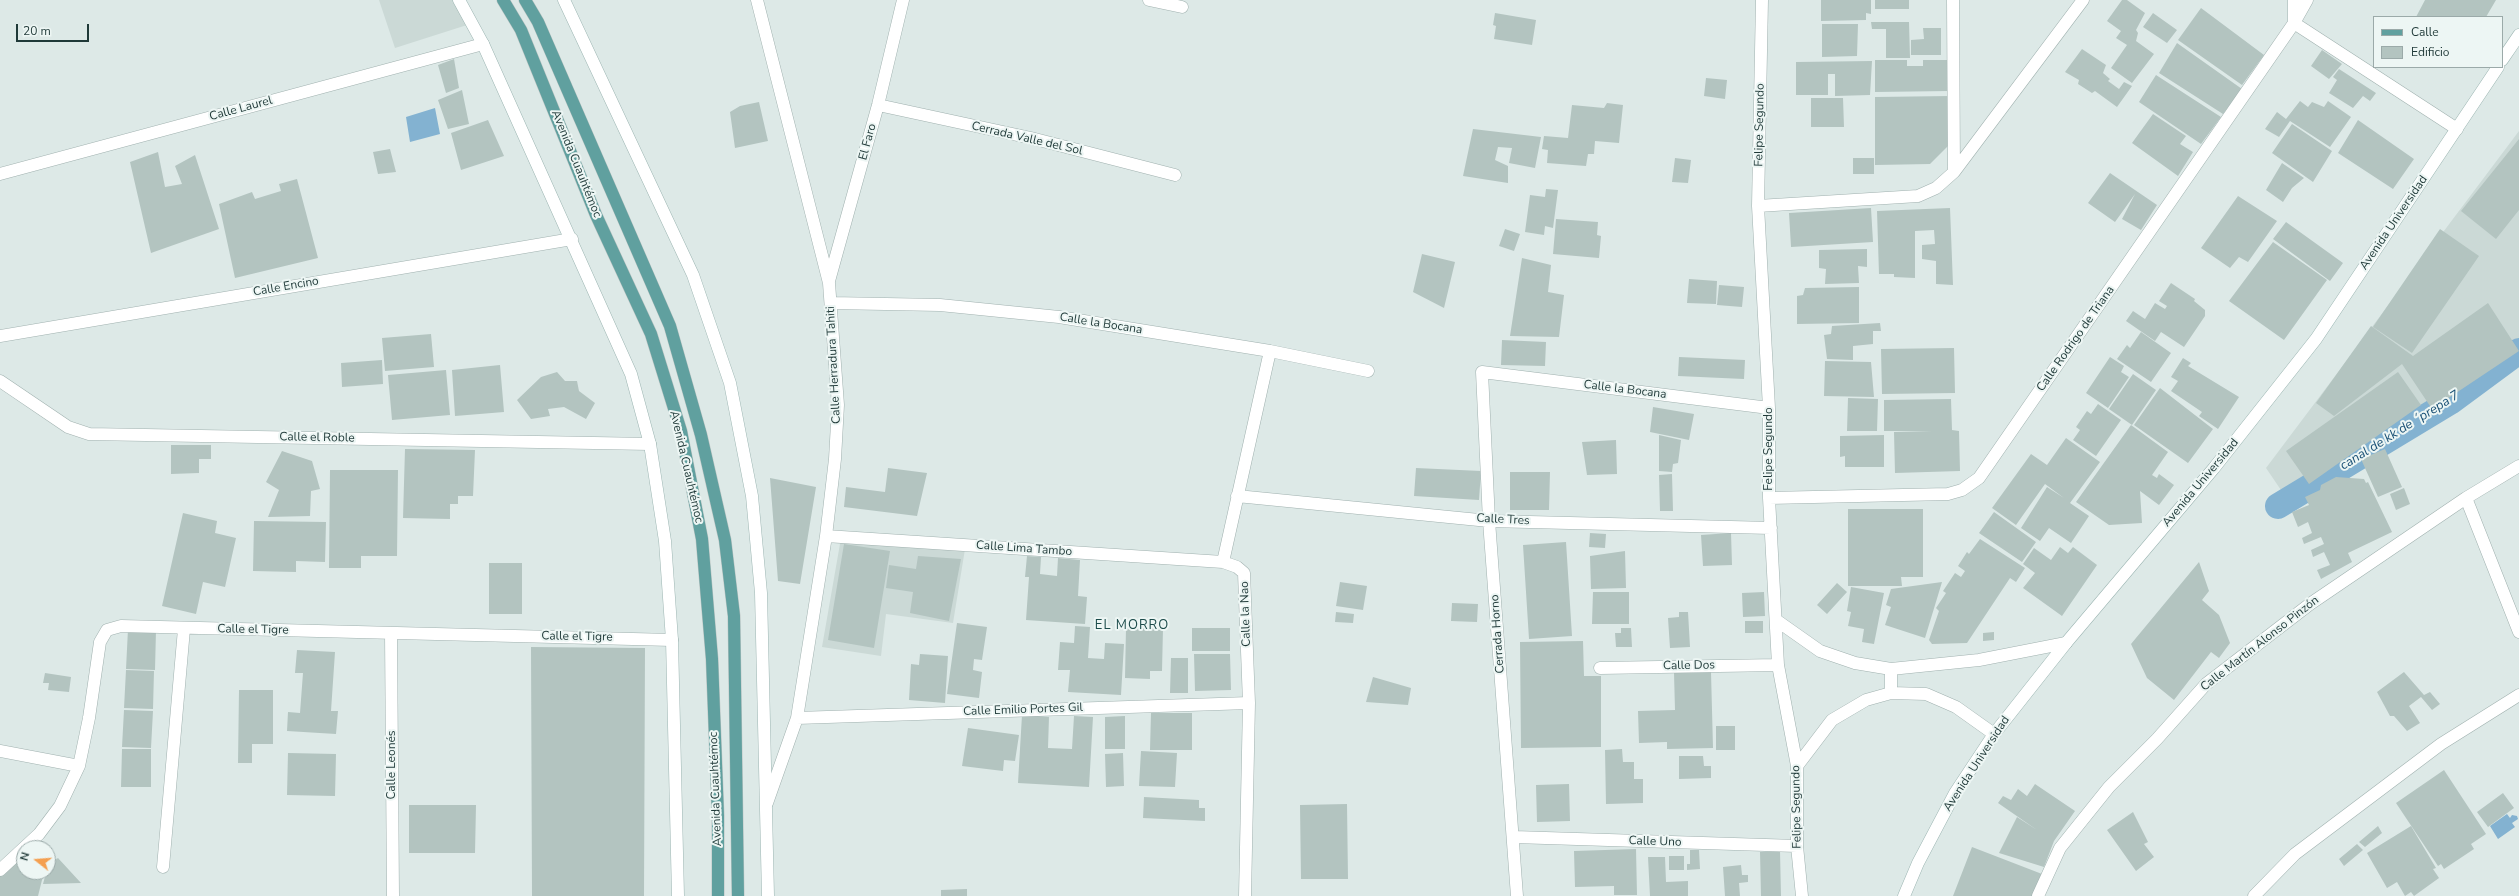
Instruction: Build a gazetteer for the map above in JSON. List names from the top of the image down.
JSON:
{
  "streets": {
    "main road": ["Avenida Cuauhtémoc"],
    "street": [
      "Calle Laurel",
      "Felipe Segundo",
      "Cerrada Valle del Sol",
      "El Faro",
      "Avenida Universidad",
      "Calle Encino",
      "Calle la Bocana",
      "Calle Rodrigo de Triana",
      "Calle Herradura Tahiti",
      "Calle el Roble",
      "Calle Tres",
      "Calle Lima Tambo",
      "Calle la Nao",
      "Calle el Tigre",
      "Cerrada Horno",
      "Calle Martín Alonso Pinzón",
      "Calle Dos",
      "Calle Emilio Portes Gil",
      "Calle Leonés",
      "Calle Uno"
    ]
  },
  "crossings": [
    ["Felipe Segundo", "Calle la Bocana"],
    ["Felipe Segundo", "Calle Rodrigo de Triana"],
    ["Felipe Segundo", "Calle Tres"],
    ["Felipe Segundo", "Calle Dos"],
    ["Felipe Segundo", "Calle Uno"],
    ["Cerrada Valle del Sol", "El Faro"],
    ["El Faro", "Calle Herradura Tahiti"],
    ["Calle la Bocana", "Calle Herradura Tahiti"],
    ["Calle la Bocana", "Cerrada Horno"],
    ["Calle Herradura Tahiti", "Calle Lima Tambo"],
    ["Calle Herradura Tahiti", "Calle Emilio Portes Gil"],
    ["Calle Tres", "Cerrada Horno"],
    ["Calle Lima Tambo", "Calle la Nao"],
    ["Calle la Nao", "Calle Emilio Portes Gil"],
    ["Calle el Tigre", "Calle Leonés"],
    ["Cerrada Horno", "Calle Uno"]
  ],
  "districts": ["EL MORRO"],
  "water": ["canal de kk de ´prepa 7"],
  "legend": ["Calle", "Edificio"],
  "scale_bar": "20 m",
  "north": "left"
}
